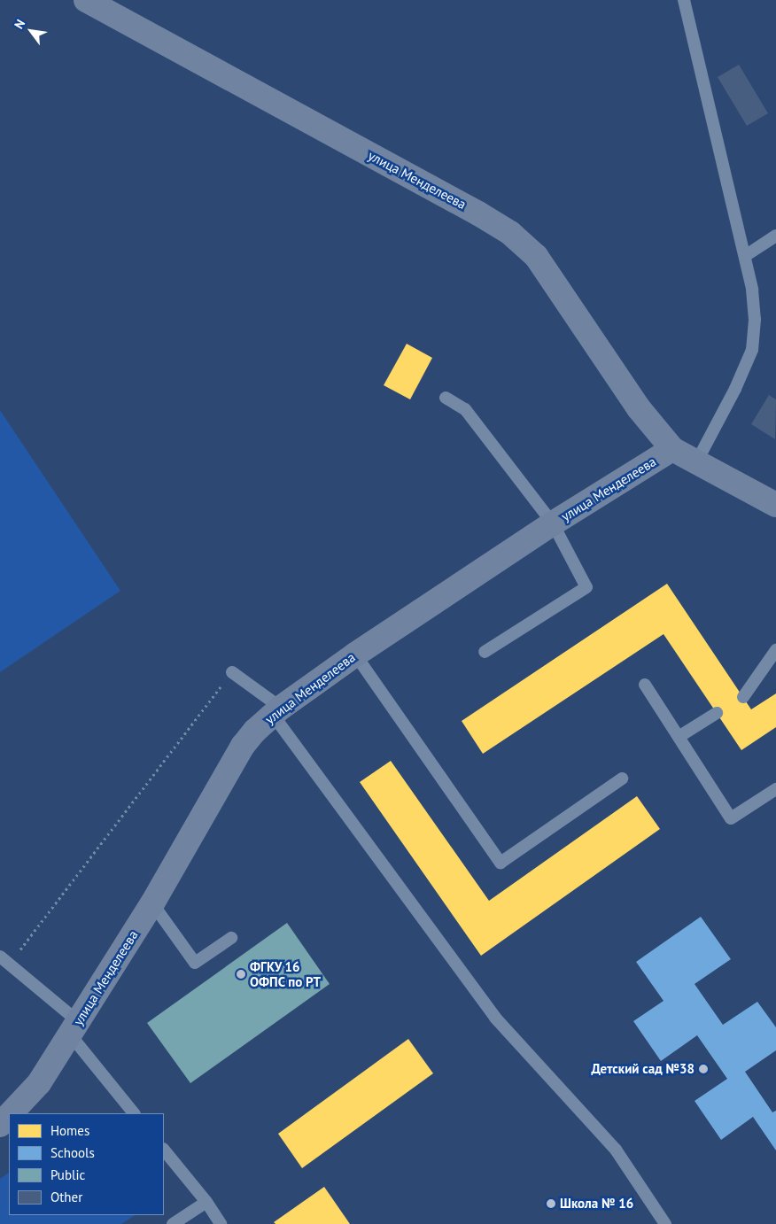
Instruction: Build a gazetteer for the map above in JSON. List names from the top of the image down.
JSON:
{
  "streets": {
    "street": ["улица Менделеева"]
  },
  "places": ["ФГКУ 16 ОФПС по РТ", "Детский сад №38", "Школа № 16"],
  "legend": [
    "Homes",
    "Schools",
    "Public",
    "Other"
  ],
  "north": "top left"
}
